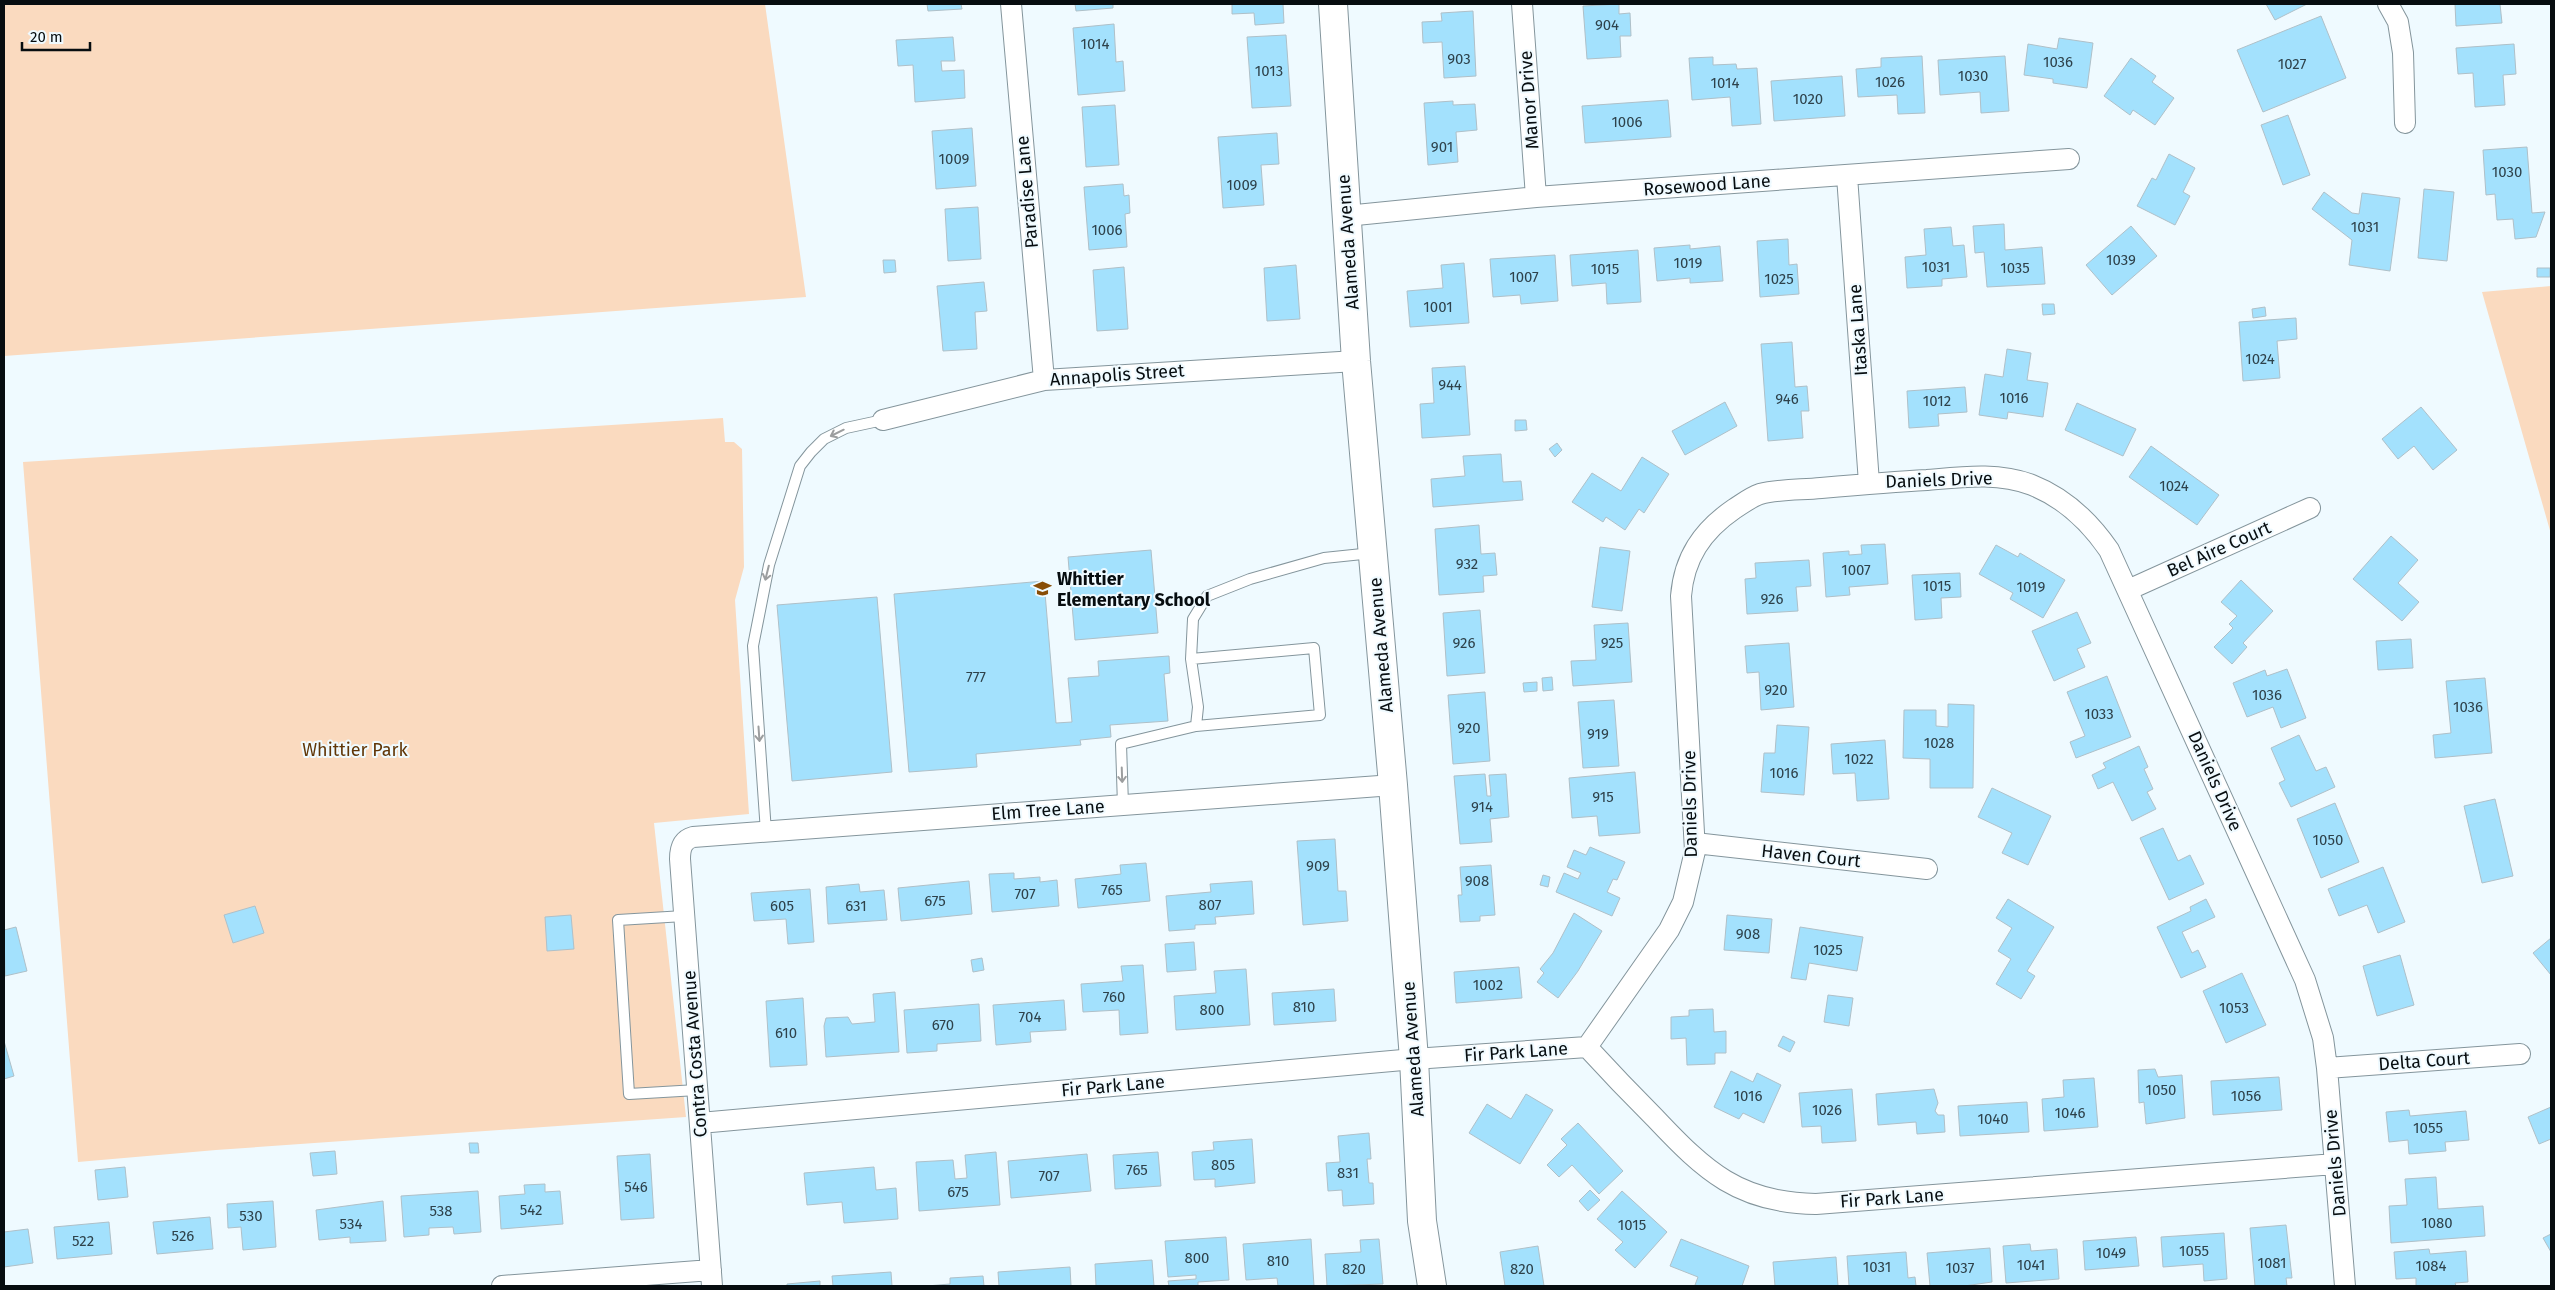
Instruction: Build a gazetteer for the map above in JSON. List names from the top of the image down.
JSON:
{
  "streets": {
    "street": [
      "Manor Drive",
      "Rosewood Lane",
      "Paradise Lane",
      "Alameda Avenue",
      "Itaska Lane",
      "Annapolis Street",
      "Daniels Drive",
      "Bel Aire Court",
      "Elm Tree Lane",
      "Haven Court",
      "Fir Park Lane",
      "Contra Costa Avenue",
      "Delta Court"
    ]
  },
  "crossings": [
    ["Manor Drive", "Rosewood Lane"],
    ["Rosewood Lane", "Alameda Avenue"],
    ["Rosewood Lane", "Itaska Lane"],
    ["Paradise Lane", "Annapolis Street"],
    ["Alameda Avenue", "Annapolis Street"],
    ["Alameda Avenue", "Elm Tree Lane"],
    ["Alameda Avenue", "Fir Park Lane"],
    ["Itaska Lane", "Daniels Drive"],
    ["Daniels Drive", "Bel Aire Court"],
    ["Daniels Drive", "Haven Court"],
    ["Daniels Drive", "Fir Park Lane"],
    ["Daniels Drive", "Delta Court"],
    ["Elm Tree Lane", "Contra Costa Avenue"],
    ["Fir Park Lane", "Contra Costa Avenue"]
  ],
  "parks": ["Whittier Park"],
  "places": {
    "school or university": ["Whittier Elementary School"]
  },
  "house_numbers": [
    "904",
    "1014",
    "903",
    "1036",
    "1027",
    "1013",
    "1030",
    "1026",
    "1014",
    "1020",
    "1006",
    "901",
    "1009",
    "1030",
    "1009",
    "1031",
    "1006",
    "1039",
    "1019",
    "1031",
    "1035",
    "1015",
    "1007",
    "1025",
    "1001",
    "1024",
    "944",
    "1016",
    "946",
    "1012",
    "1024",
    "932",
    "1007",
    "1015",
    "1019",
    "926",
    "926",
    "925",
    "777",
    "920",
    "1036",
    "1036",
    "1033",
    "920",
    "919",
    "1028",
    "1022",
    "1016",
    "915",
    "914",
    "1050",
    "909",
    "908",
    "765",
    "707",
    "675",
    "807",
    "605",
    "631",
    "908",
    "1025",
    "1002",
    "760",
    "810",
    "1053",
    "800",
    "704",
    "670",
    "610",
    "1050",
    "1016",
    "1056",
    "1026",
    "1046",
    "1040",
    "1055",
    "805",
    "765",
    "831",
    "707",
    "546",
    "675",
    "542",
    "538",
    "530",
    "1080",
    "534",
    "1015",
    "526",
    "522",
    "1055",
    "1049",
    "800",
    "810",
    "1081",
    "1041",
    "1084",
    "1031",
    "1037",
    "820",
    "820"
  ],
  "scale_bar": "20 m"
}
